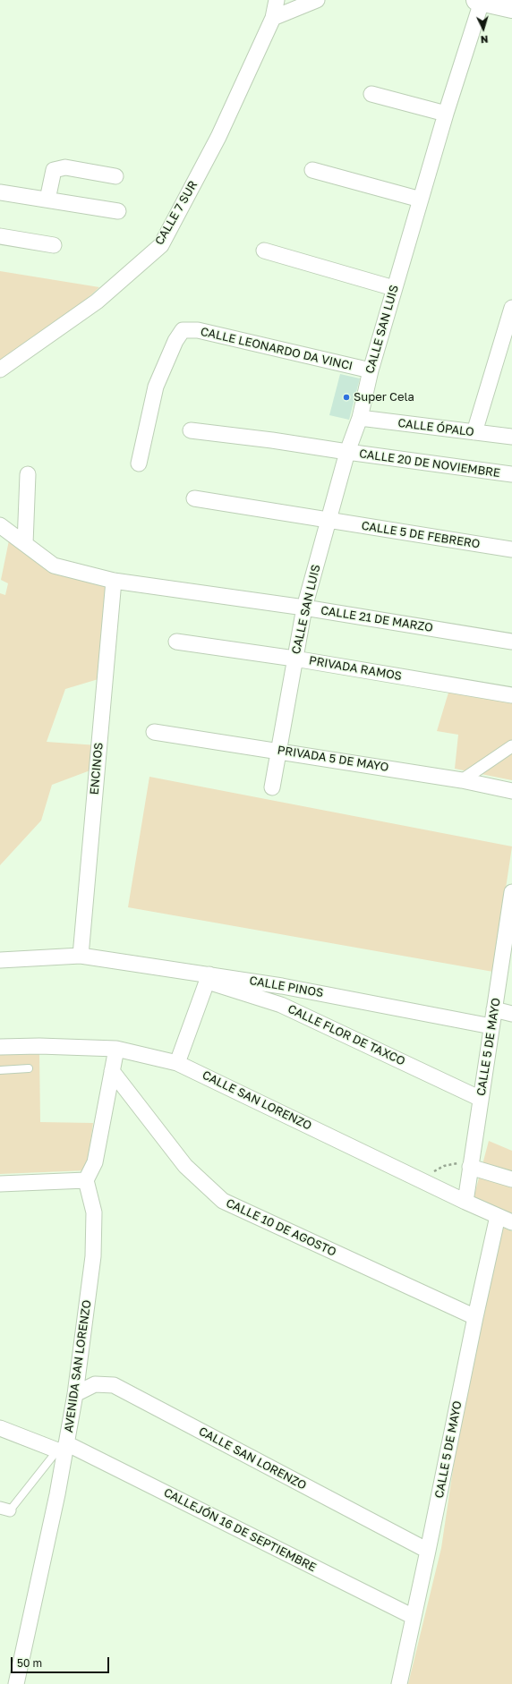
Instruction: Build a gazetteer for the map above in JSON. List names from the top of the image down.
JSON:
{
  "streets": {
    "street": [
      "CALLE 7 SUR",
      "CALLE SAN LUIS",
      "CALLE LEONARDO DA VINCI",
      "CALLE ÓPALO",
      "CALLE 20 DE NOVIEMBRE",
      "CALLE 5 DE FEBRERO",
      "CALLE 21 DE MARZO",
      "PRIVADA RAMOS",
      "PRIVADA 5 DE MAYO",
      "ENCINOS",
      "CALLE PINOS",
      "CALLE FLOR DE TAXCO",
      "CALLE 5 DE MAYO",
      "CALLE SAN LORENZO",
      "CALLE 10 DE AGOSTO",
      "AVENIDA SAN LORENZO",
      "CALLEJÓN 16 DE SEPTIEMBRE"
    ]
  },
  "crossings": [
    ["CALLE SAN LUIS", "CALLE LEONARDO DA VINCI"],
    ["CALLE SAN LUIS", "CALLE ÓPALO"],
    ["CALLE SAN LUIS", "CALLE 20 DE NOVIEMBRE"],
    ["CALLE SAN LUIS", "CALLE 5 DE FEBRERO"],
    ["CALLE SAN LUIS", "CALLE 21 DE MARZO"],
    ["CALLE SAN LUIS", "PRIVADA RAMOS"],
    ["CALLE SAN LUIS", "PRIVADA 5 DE MAYO"],
    ["CALLE 21 DE MARZO", "ENCINOS"],
    ["ENCINOS", "CALLE PINOS"],
    ["CALLE PINOS", "CALLE FLOR DE TAXCO"],
    ["CALLE PINOS", "CALLE 5 DE MAYO"],
    ["CALLE FLOR DE TAXCO", "CALLE 5 DE MAYO"],
    ["CALLE 5 DE MAYO", "CALLE SAN LORENZO"],
    ["CALLE 5 DE MAYO", "CALLE 10 DE AGOSTO"],
    ["CALLE 5 DE MAYO", "CALLEJÓN 16 DE SEPTIEMBRE"],
    ["CALLE SAN LORENZO", "AVENIDA SAN LORENZO"],
    ["AVENIDA SAN LORENZO", "CALLEJÓN 16 DE SEPTIEMBRE"]
  ],
  "places": ["Super Cela"],
  "scale_bar": "50 m",
  "north": "bottom"
}
